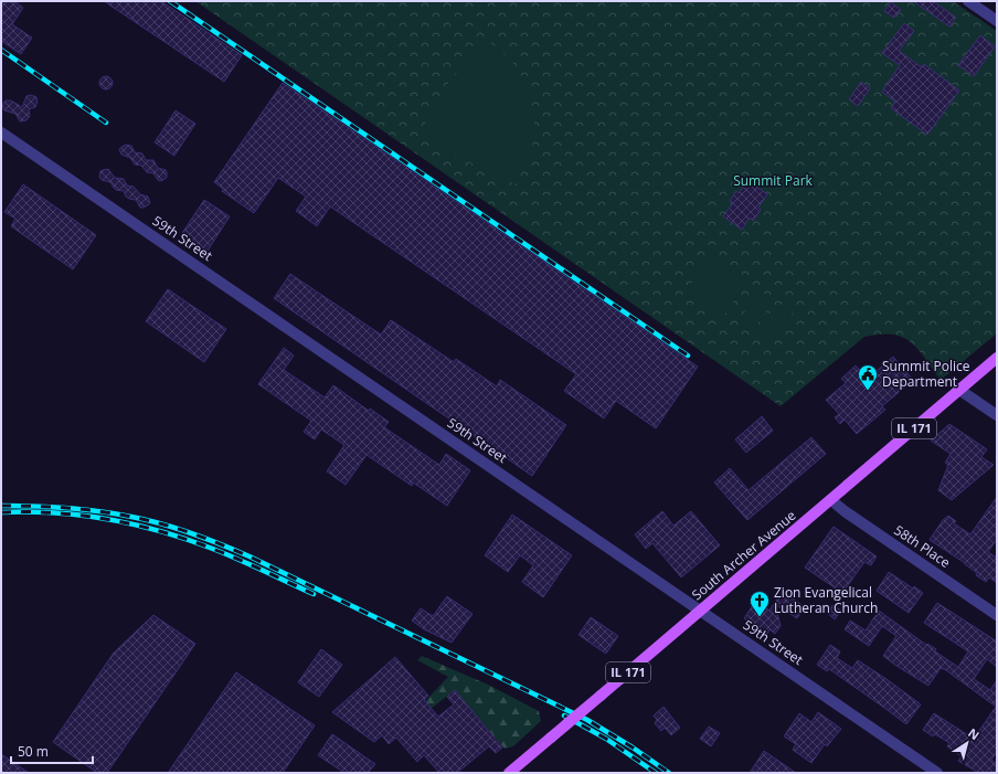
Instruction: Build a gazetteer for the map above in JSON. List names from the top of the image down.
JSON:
{
  "streets": {
    "main road": ["IL 171", "South Archer Avenue"],
    "street": ["59th Street", "58th Place"]
  },
  "crossings": [
    ["59th Street", "South Archer Avenue"],
    ["58th Place", "South Archer Avenue"]
  ],
  "parks": ["Summit Park"],
  "places": {
    "public building": ["Summit Police Department"],
    "church": ["Zion Evangelical Lutheran Church"]
  },
  "scale_bar": "50 m",
  "north": "top right"
}
